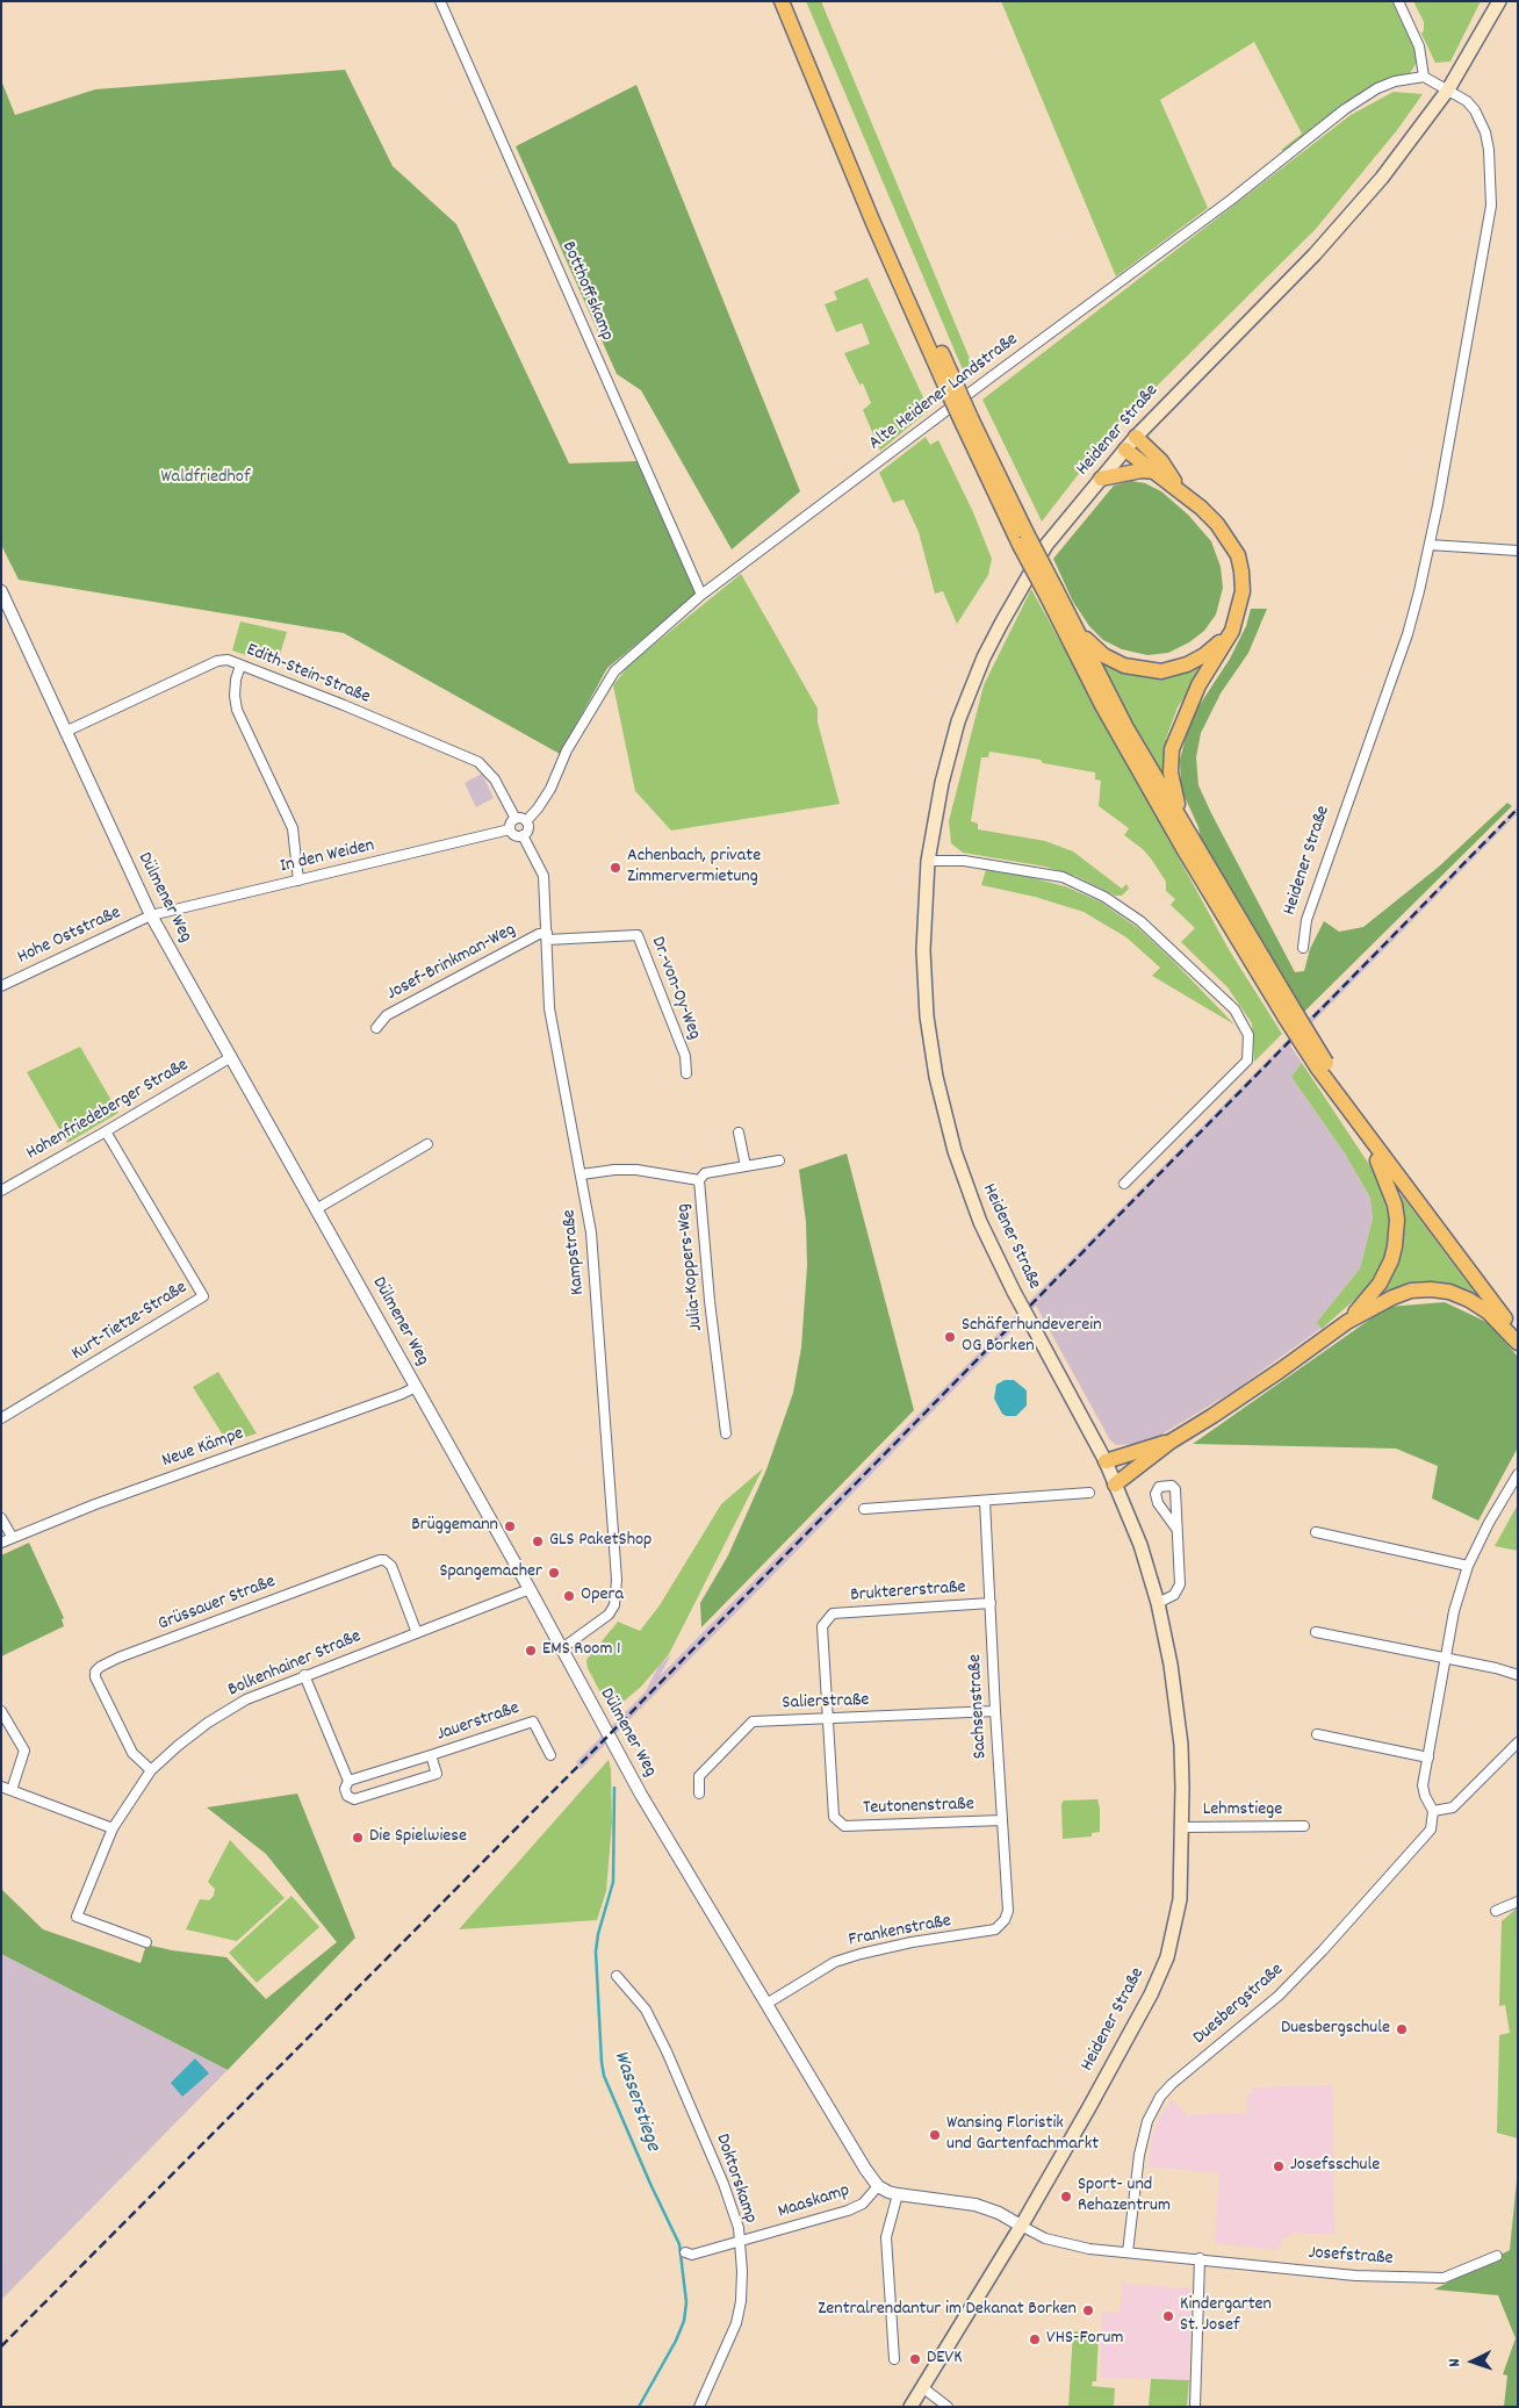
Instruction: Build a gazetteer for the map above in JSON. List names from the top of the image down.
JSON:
{
  "streets": {
    "main road": ["Heidener Straße"],
    "street": [
      "Botthoffskamp",
      "Alte Heidener Landstraße",
      "Edith-Stein-Straße",
      "In den Weiden",
      "Dülmener Weg",
      "Hohe Oststraße",
      "Josef-Brinkman-Weg",
      "Dr.-von-Oy-Weg",
      "Hohenfriedeberger Straße",
      "Kampstraße",
      "Julia-Koppers-Weg",
      "Kurt-Tietze-Straße",
      "Neue Kämpe",
      "Bruktererstraße",
      "Grüssauer Straße",
      "Bolkenhainer Straße",
      "Salierstraße",
      "Sachsenstraße",
      "Jauerstraße",
      "Teutonenstraße",
      "Lehmstiege",
      "Frankenstraße",
      "Duesbergstraße",
      "Doktorskamp",
      "Maaskamp",
      "Josefstraße"
    ]
  },
  "crossings": [
    ["Botthoffskamp", "Alte Heidener Landstraße"],
    ["Alte Heidener Landstraße", "Edith-Stein-Straße"],
    ["Alte Heidener Landstraße", "In den Weiden"],
    ["Alte Heidener Landstraße", "Kampstraße"],
    ["Heidener Straße", "Lehmstiege"],
    ["Heidener Straße", "Josefstraße"],
    ["Edith-Stein-Straße", "In den Weiden"],
    ["Edith-Stein-Straße", "Dülmener Weg"],
    ["Edith-Stein-Straße", "Kampstraße"],
    ["In den Weiden", "Dülmener Weg"],
    ["In den Weiden", "Hohe Oststraße"],
    ["In den Weiden", "Kampstraße"],
    ["Dülmener Weg", "Hohe Oststraße"],
    ["Dülmener Weg", "Hohenfriedeberger Straße"],
    ["Dülmener Weg", "Kampstraße"],
    ["Dülmener Weg", "Neue Kämpe"],
    ["Dülmener Weg", "Bolkenhainer Straße"],
    ["Dülmener Weg", "Frankenstraße"],
    ["Dülmener Weg", "Maaskamp"],
    ["Josef-Brinkman-Weg", "Dr.-von-Oy-Weg"],
    ["Josef-Brinkman-Weg", "Kampstraße"],
    ["Dr.-von-Oy-Weg", "Kampstraße"],
    ["Hohenfriedeberger Straße", "Kurt-Tietze-Straße"],
    ["Kampstraße", "Julia-Koppers-Weg"],
    ["Bruktererstraße", "Salierstraße"],
    ["Bruktererstraße", "Sachsenstraße"],
    ["Bruktererstraße", "Teutonenstraße"],
    ["Grüssauer Straße", "Bolkenhainer Straße"],
    ["Bolkenhainer Straße", "Jauerstraße"],
    ["Salierstraße", "Sachsenstraße"],
    ["Salierstraße", "Teutonenstraße"],
    ["Sachsenstraße", "Teutonenstraße"],
    ["Sachsenstraße", "Frankenstraße"],
    ["Duesbergstraße", "Josefstraße"],
    ["Doktorskamp", "Maaskamp"]
  ],
  "water": ["Wasserstiege"],
  "parks": ["Waldfriedhof"],
  "places": [
    "Achenbach, private Zimmervermietung",
    "Schäferhundeverein OG Borken",
    "Brüggemann",
    "GLS PaketShop",
    "Spangemacher",
    "Opera",
    "EMS Room 1",
    "Die Spielwiese",
    "Duesbergschule",
    "Wansing Floristik und Gartenfachmarkt",
    "Josefsschule",
    "Sport- und Rehazentrum",
    "Zentralrendantur im Dekanat Borken",
    "Kindergarten St. Josef",
    "VHS-Forum",
    "DEVK"
  ],
  "north": "left"
}
